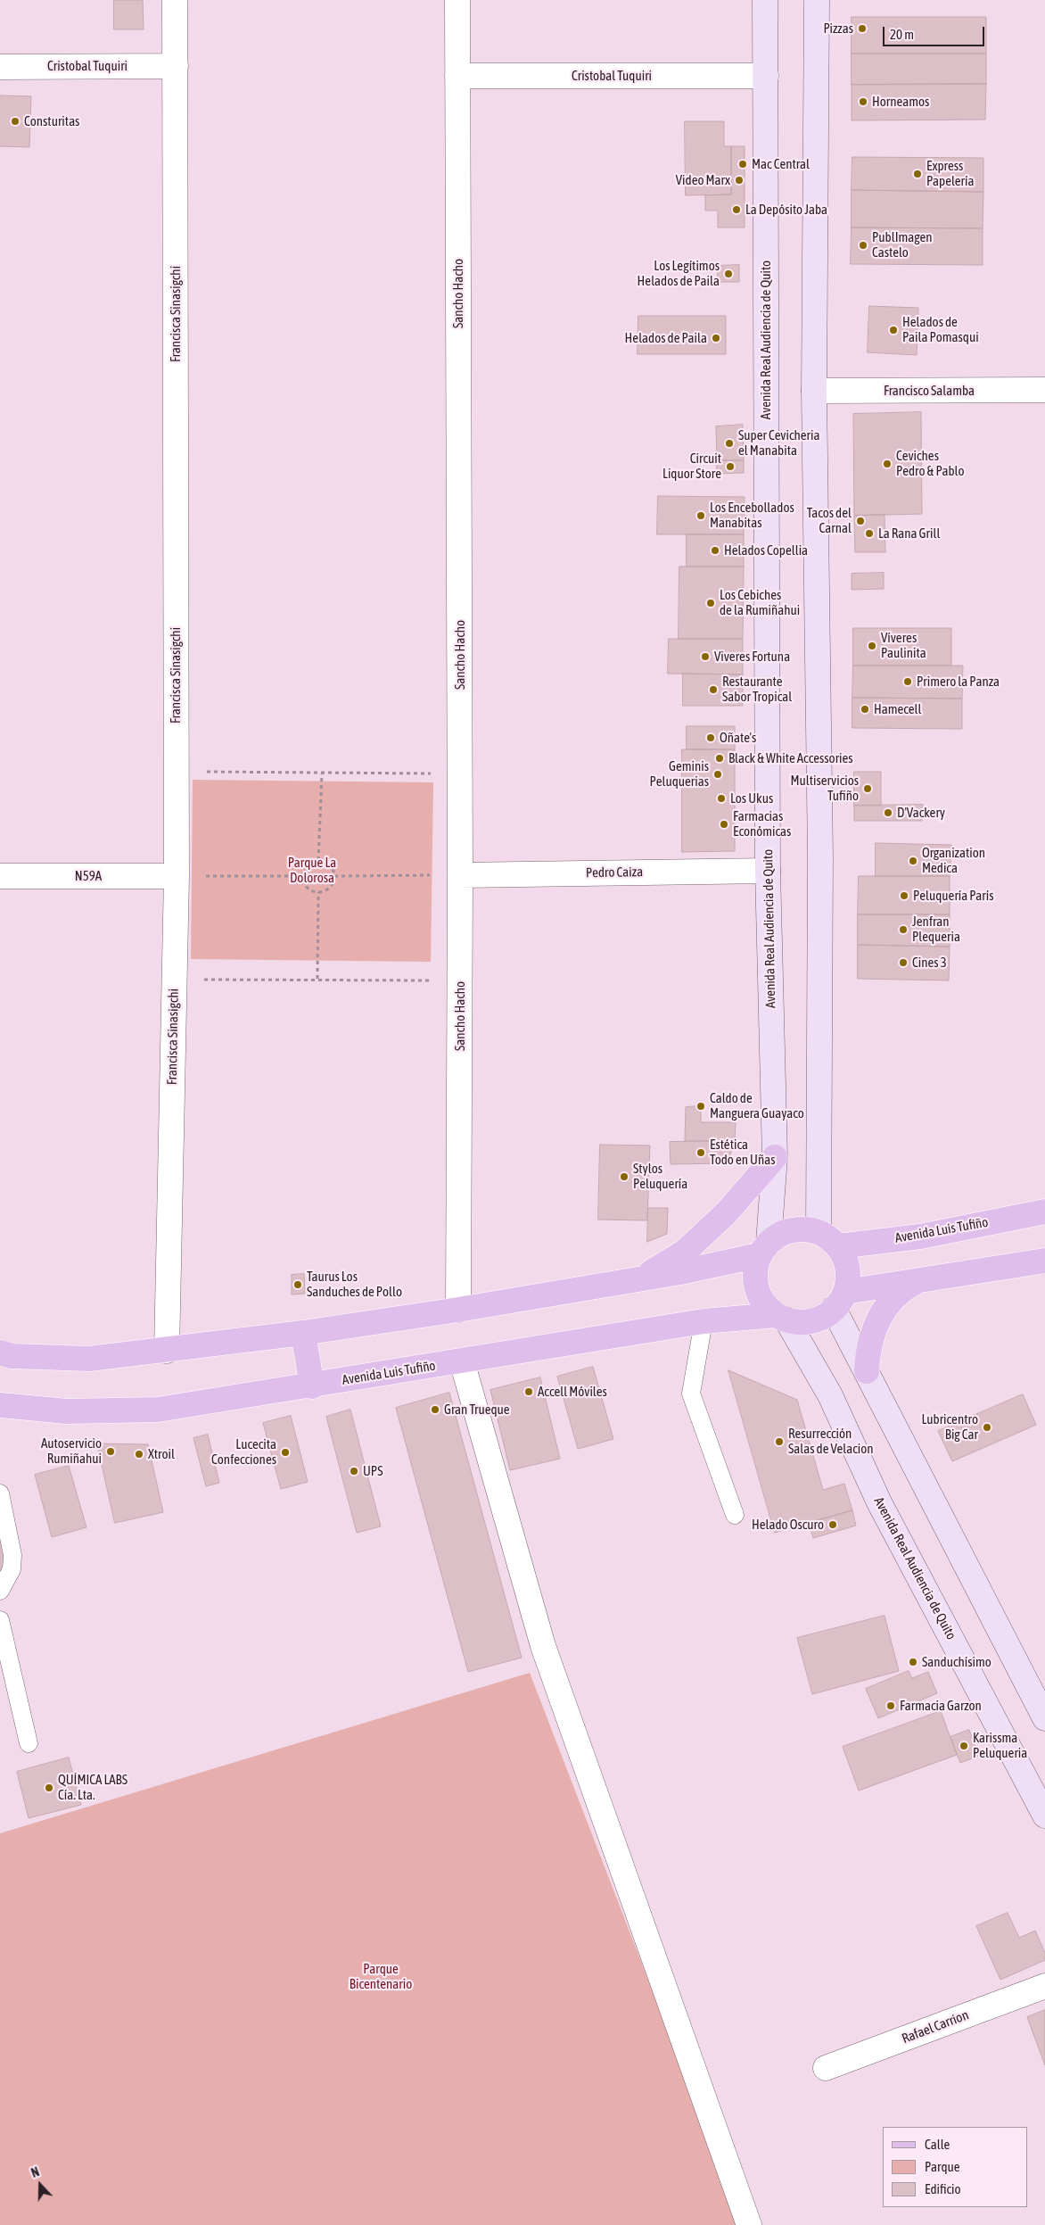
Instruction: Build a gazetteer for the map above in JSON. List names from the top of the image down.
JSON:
{
  "streets": {
    "main road": ["Avenida Real Audiencia de Quito", "Avenida Luis Tufiño"],
    "street": [
      "Cristobal Tuquiri",
      "Sancho Hacho",
      "Francisca Sinasigchi",
      "Francisco Salamba",
      "Pedro Caiza",
      "N59A",
      "Rafael Carrion"
    ]
  },
  "crossings": [
    ["Cristobal Tuquiri", "Sancho Hacho"],
    ["Cristobal Tuquiri", "Francisca Sinasigchi"],
    ["Cristobal Tuquiri", "Avenida Real Audiencia de Quito"],
    ["Sancho Hacho", "Pedro Caiza"],
    ["Francisca Sinasigchi", "N59A"],
    ["Avenida Real Audiencia de Quito", "Pedro Caiza"],
    ["Avenida Real Audiencia de Quito", "Avenida Luis Tufiño"]
  ],
  "parks": ["Parque La Dolorosa", "Parque Bicentenario"],
  "places": [
    "Pizzas",
    "Horneamos",
    "Consturitas",
    "Mac Central",
    "Express Papelería",
    "Video Marx",
    "La Depósito Jaba",
    "PublImagen Castelo",
    "Los Legítimos Helados de Paila",
    "Helados de Paila Pomasqui",
    "Helados de Paila",
    "Super Cevicheria el Manabita",
    "Ceviches Pedro & Pablo",
    "Circuit Liquor Store",
    "Los Encebollados Manabitas",
    "Tacos del Carnal",
    "La Rana Grill",
    "Helados Copellia",
    "Los Cebiches de la Rumiñahui",
    "Víveres Paulinita",
    "Viveres Fortuna",
    "Primero la Panza",
    "Restaurante Sabor Tropical",
    "Hamecell",
    "Oñate's",
    "Black & White Accessories",
    "Geminis Peluquerias",
    "Multiservicios Tufiño",
    "Los Ukus",
    "D'Vackery",
    "Farmacias Económicas",
    "Organization Medica",
    "Peluquería París",
    "Jenfran Plequeria",
    "Cines 3",
    "Caldo de Manguera Guayaco",
    "Estética Todo en Uñas",
    "Stylos Peluquería",
    "Taurus Los Sanduches de Pollo",
    "Accell Móviles",
    "Gran Trueque",
    "Lubricentro Big Car",
    "Resurrección Salas de Velacion",
    "Autoservicio Rumiñahui",
    "Lucecita Confecciones",
    "Xtroil",
    "UPS",
    "Helado Oscuro",
    "Sanduchísimo",
    "Farmacia Garzon",
    "Karissma Peluqueria",
    "QUÍMICA LABS Cía. Lta."
  ],
  "legend": ["Calle", "Parque", "Edificio"],
  "scale_bar": "20 m",
  "north": "top"
}
